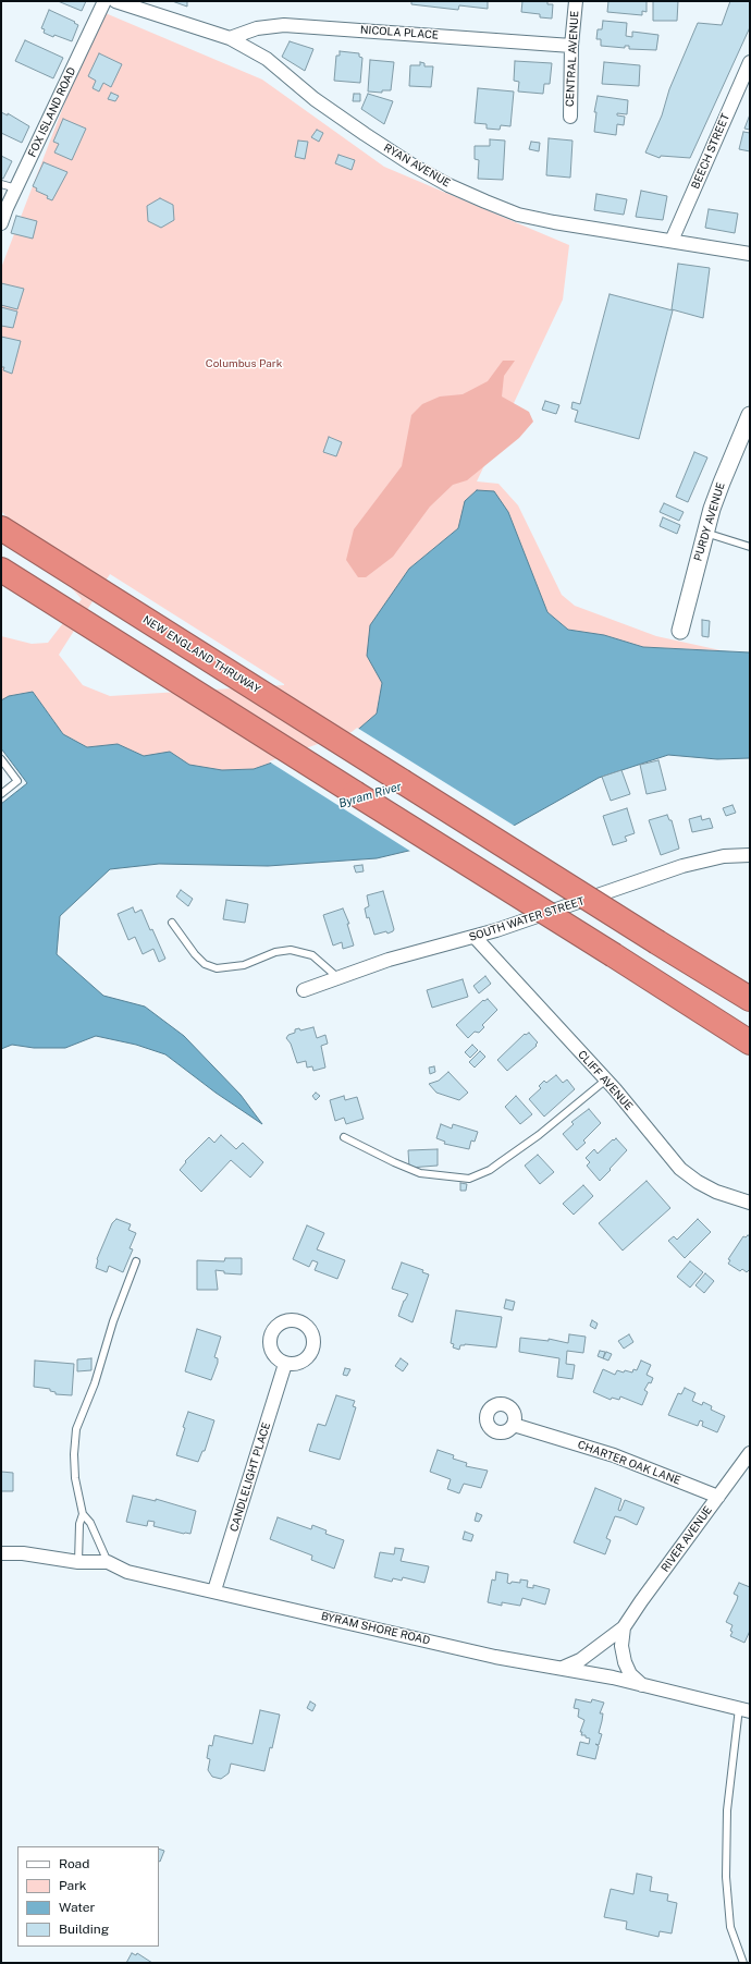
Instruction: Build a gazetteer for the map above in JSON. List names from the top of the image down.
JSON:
{
  "streets": {
    "highway": ["NEW ENGLAND THRUWAY"],
    "street": [
      "NICOLA PLACE",
      "CENTRAL AVENUE",
      "FOX ISLAND ROAD",
      "BEECH STREET",
      "RYAN AVENUE",
      "PURDY AVENUE",
      "SOUTH WATER STREET",
      "CLIFF AVENUE",
      "CHARTER OAK LANE",
      "CANDLELIGHT PLACE",
      "RIVER AVENUE",
      "BYRAM SHORE ROAD"
    ]
  },
  "crossings": [
    ["NICOLA PLACE", "CENTRAL AVENUE"],
    ["NICOLA PLACE", "RYAN AVENUE"],
    ["BEECH STREET", "RYAN AVENUE"],
    ["SOUTH WATER STREET", "CLIFF AVENUE"],
    ["CHARTER OAK LANE", "RIVER AVENUE"],
    ["CANDLELIGHT PLACE", "BYRAM SHORE ROAD"],
    ["RIVER AVENUE", "BYRAM SHORE ROAD"]
  ],
  "water": ["Byram River"],
  "parks": ["Columbus Park"],
  "legend": [
    "Road",
    "Park",
    "Water",
    "Building"
  ]
}
